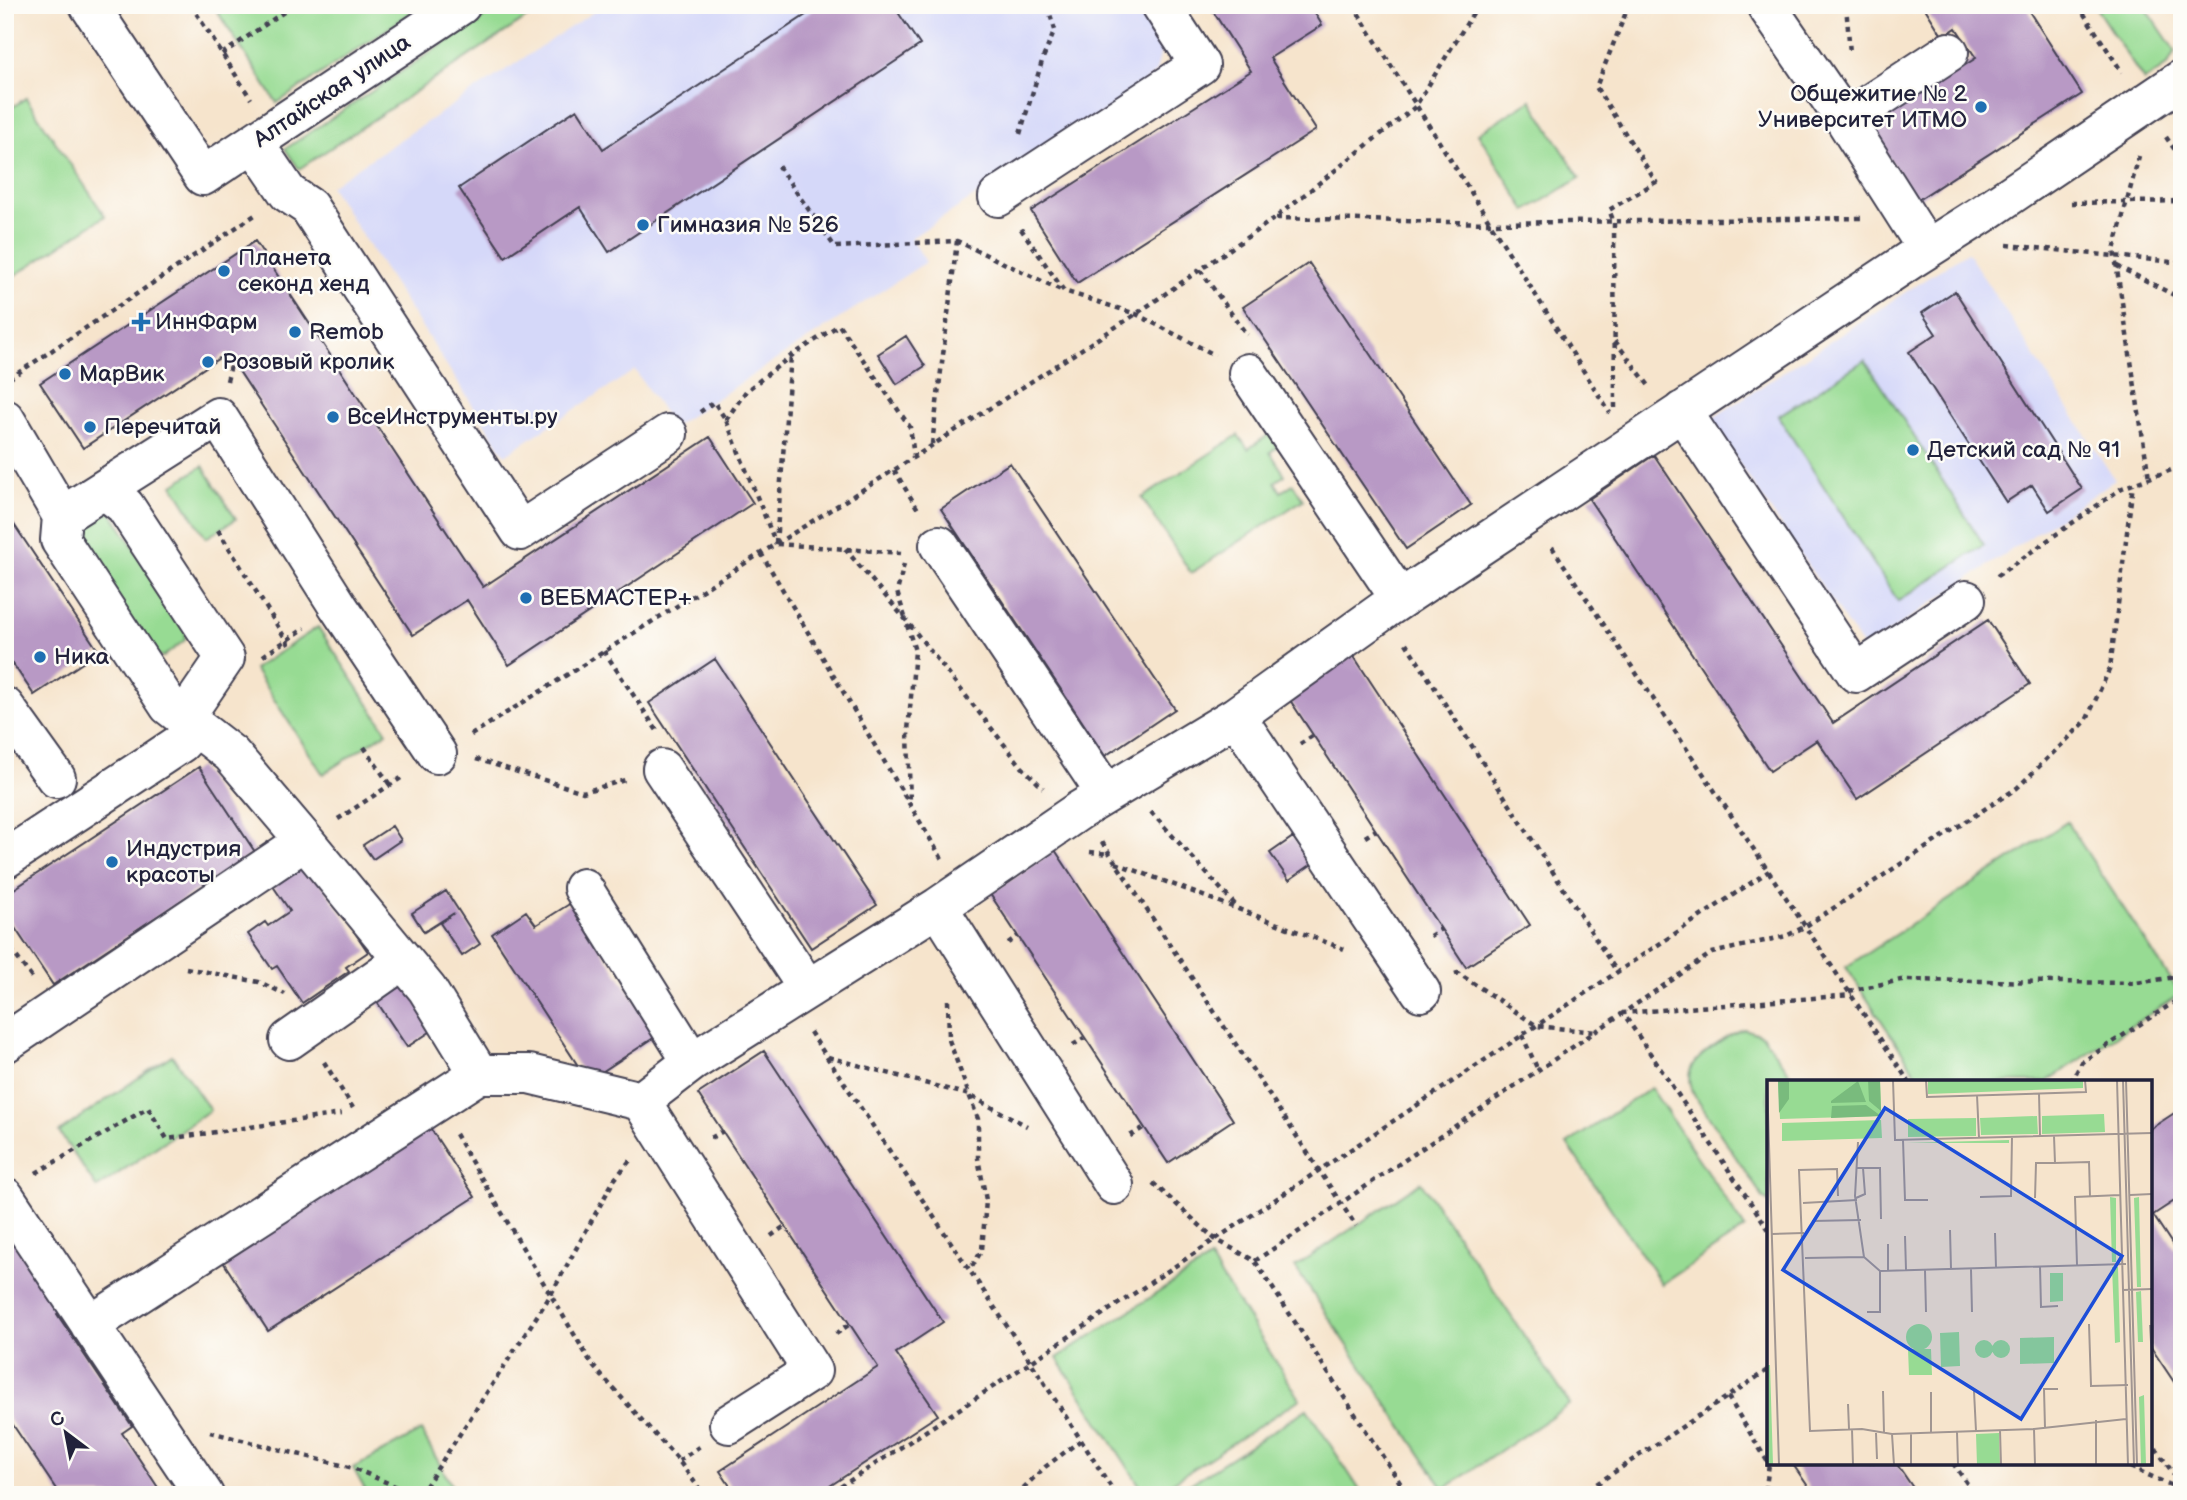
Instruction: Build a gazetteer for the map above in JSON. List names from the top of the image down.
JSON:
{
  "streets": {
    "street": ["Алтайская улица"]
  },
  "places": {
    "other": [
      "Общежитие № 2 Университет ИТМО",
      "Гимназия № 526",
      "Планета секонд хенд",
      "Remob",
      "Розовый кролик",
      "МарВик",
      "ВсеИнструменты.ру",
      "Перечитай",
      "Детский сад № 91",
      "ВЕБМАСТЕР+",
      "Ника",
      "Индустрия красоты"
    ],
    "health": ["ИннФарм"]
  },
  "north": "top left"
}
